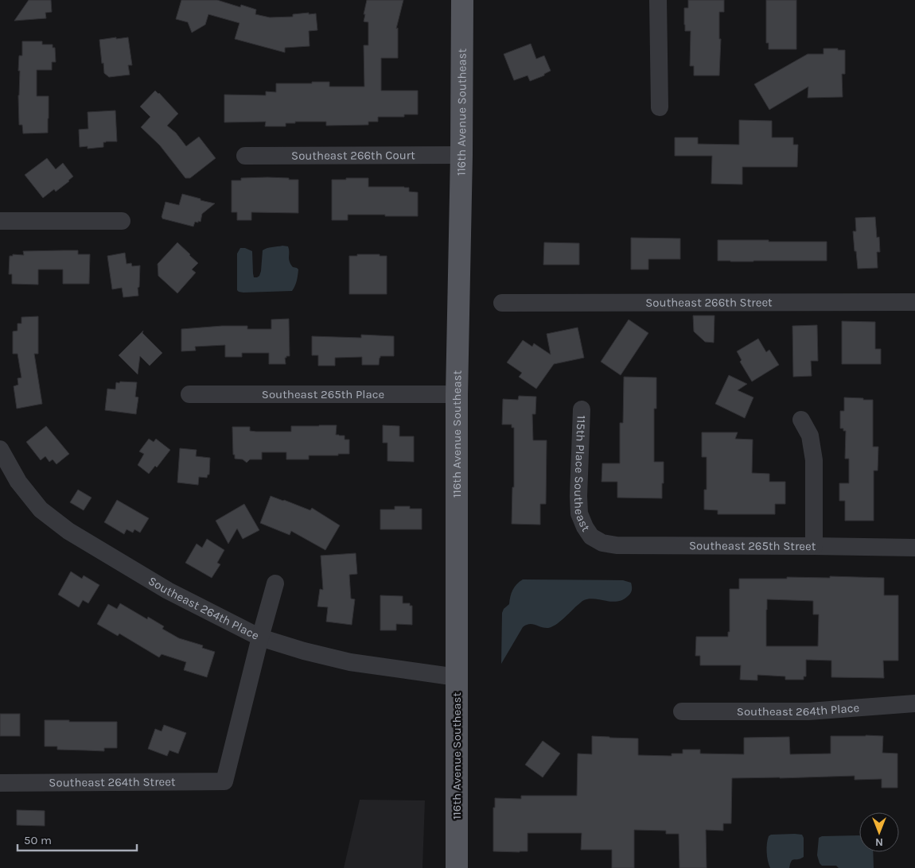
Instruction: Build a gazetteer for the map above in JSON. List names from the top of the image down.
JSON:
{
  "streets": {
    "main road": ["116th Avenue Southeast"],
    "street": [
      "Southeast 266th Court",
      "Southeast 266th Street",
      "Southeast 265th Place",
      "115th Place Southeast",
      "Southeast 265th Street",
      "Southeast 264th Place",
      "Southeast 264th Street"
    ]
  },
  "crossings": [
    ["116th Avenue Southeast", "Southeast 266th Court"],
    ["116th Avenue Southeast", "Southeast 265th Place"],
    ["116th Avenue Southeast", "Southeast 264th Place"],
    ["115th Place Southeast", "Southeast 265th Street"],
    ["Southeast 264th Place", "Southeast 264th Street"]
  ],
  "scale_bar": "50 m",
  "north": "bottom"
}
